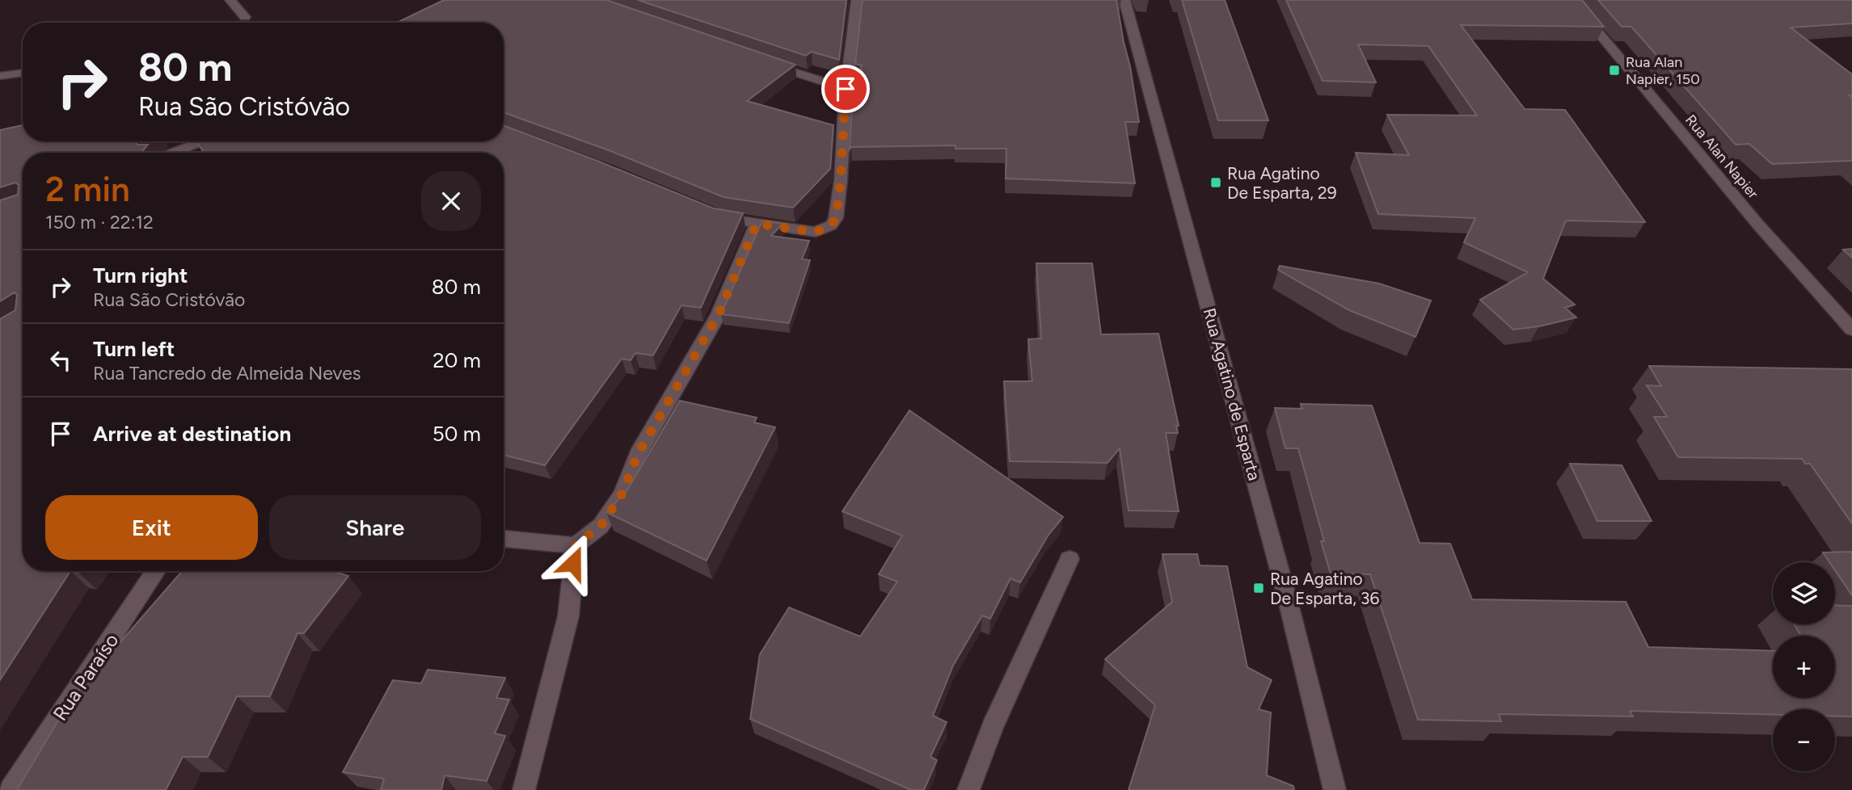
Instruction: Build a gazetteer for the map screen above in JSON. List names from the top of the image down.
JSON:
{
  "streets": {
    "street": ["Rua Alan Napier", "Rua Agatino de Esparta", "Rua Paraíso"]
  },
  "places": {
    "transit": ["Rua Alan Napier, 150", "Rua Agatino De Esparta, 29", "Rua Agatino De Esparta, 36"]
  },
  "page": {
    "turn": ["80 m", "Rua São Cristóvão"],
    "heading": ["2 min", "150 m · 22:12"],
    "list": [
      {
        "name": "Turn right",
        "note": "Rua São Cristóvão",
        "value": "80 m"
      },
      {
        "name": "Turn left",
        "note": "Rua Tancredo de Almeida Neves",
        "value": "20 m"
      },
      {
        "name": "Arrive at destination",
        "value": "50 m"
      }
    ],
    "buttons": ["Exit", "Share"],
    "map_buttons": ["+", "−"]
  }
}
